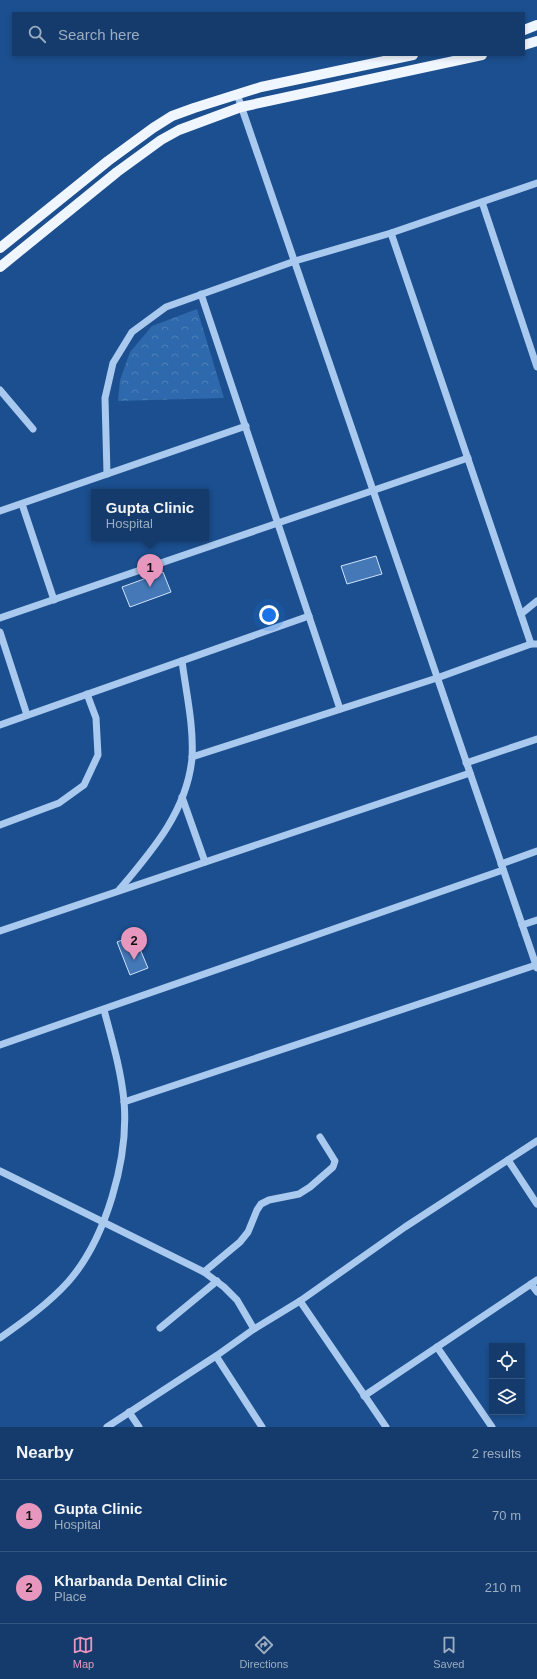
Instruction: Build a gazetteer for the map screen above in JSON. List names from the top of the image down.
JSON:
{
  "page": {
    "search": "Search here",
    "popup": ["Gupta Clinic", "Hospital"],
    "pins": ["1", "2"],
    "heading": ["Nearby", "2 results"],
    "list": [
      {
        "mark": "1",
        "name": "Gupta Clinic",
        "note": "Hospital",
        "value": "70 m"
      },
      {
        "mark": "2",
        "name": "Kharbanda Dental Clinic",
        "note": "Place",
        "value": "210 m"
      }
    ],
    "nav": ["Map", "Directions", "Saved"]
  }
}
